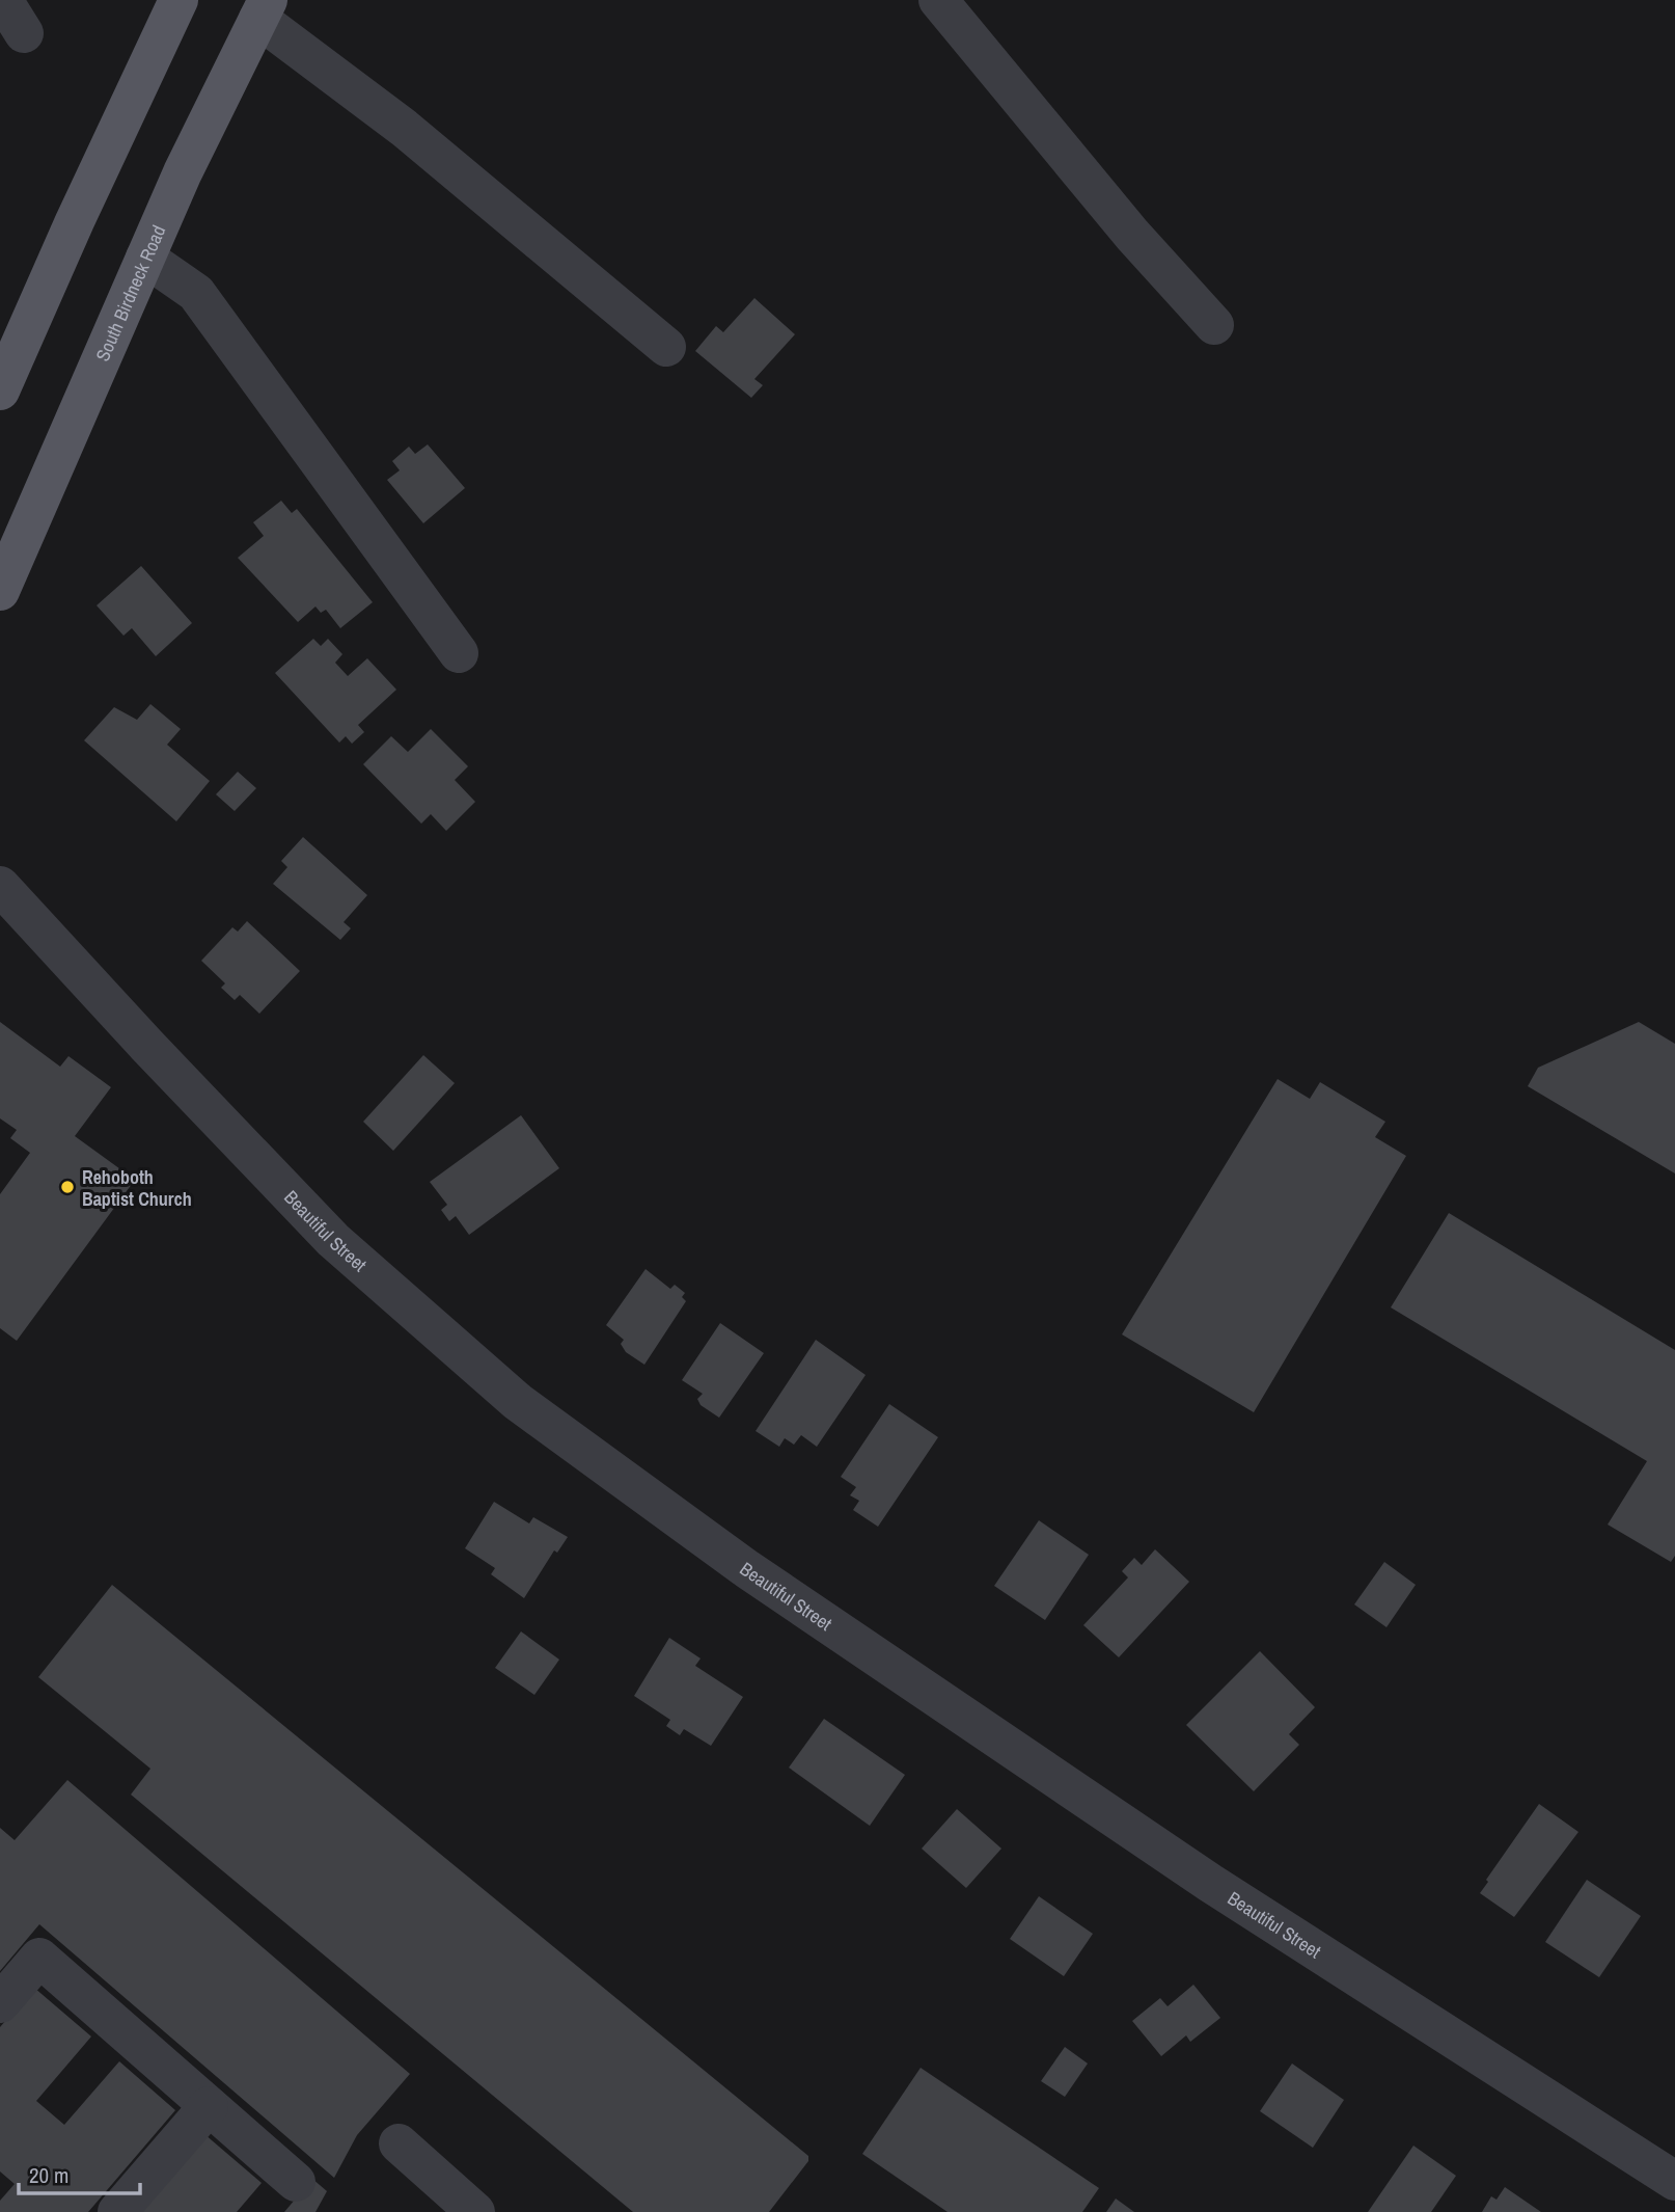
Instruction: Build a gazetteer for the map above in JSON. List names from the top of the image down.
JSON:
{
  "streets": {
    "main road": ["South Birdneck Road"],
    "street": ["Beautiful Street"]
  },
  "places": ["Rehoboth Baptist Church"],
  "scale_bar": "20 m"
}
